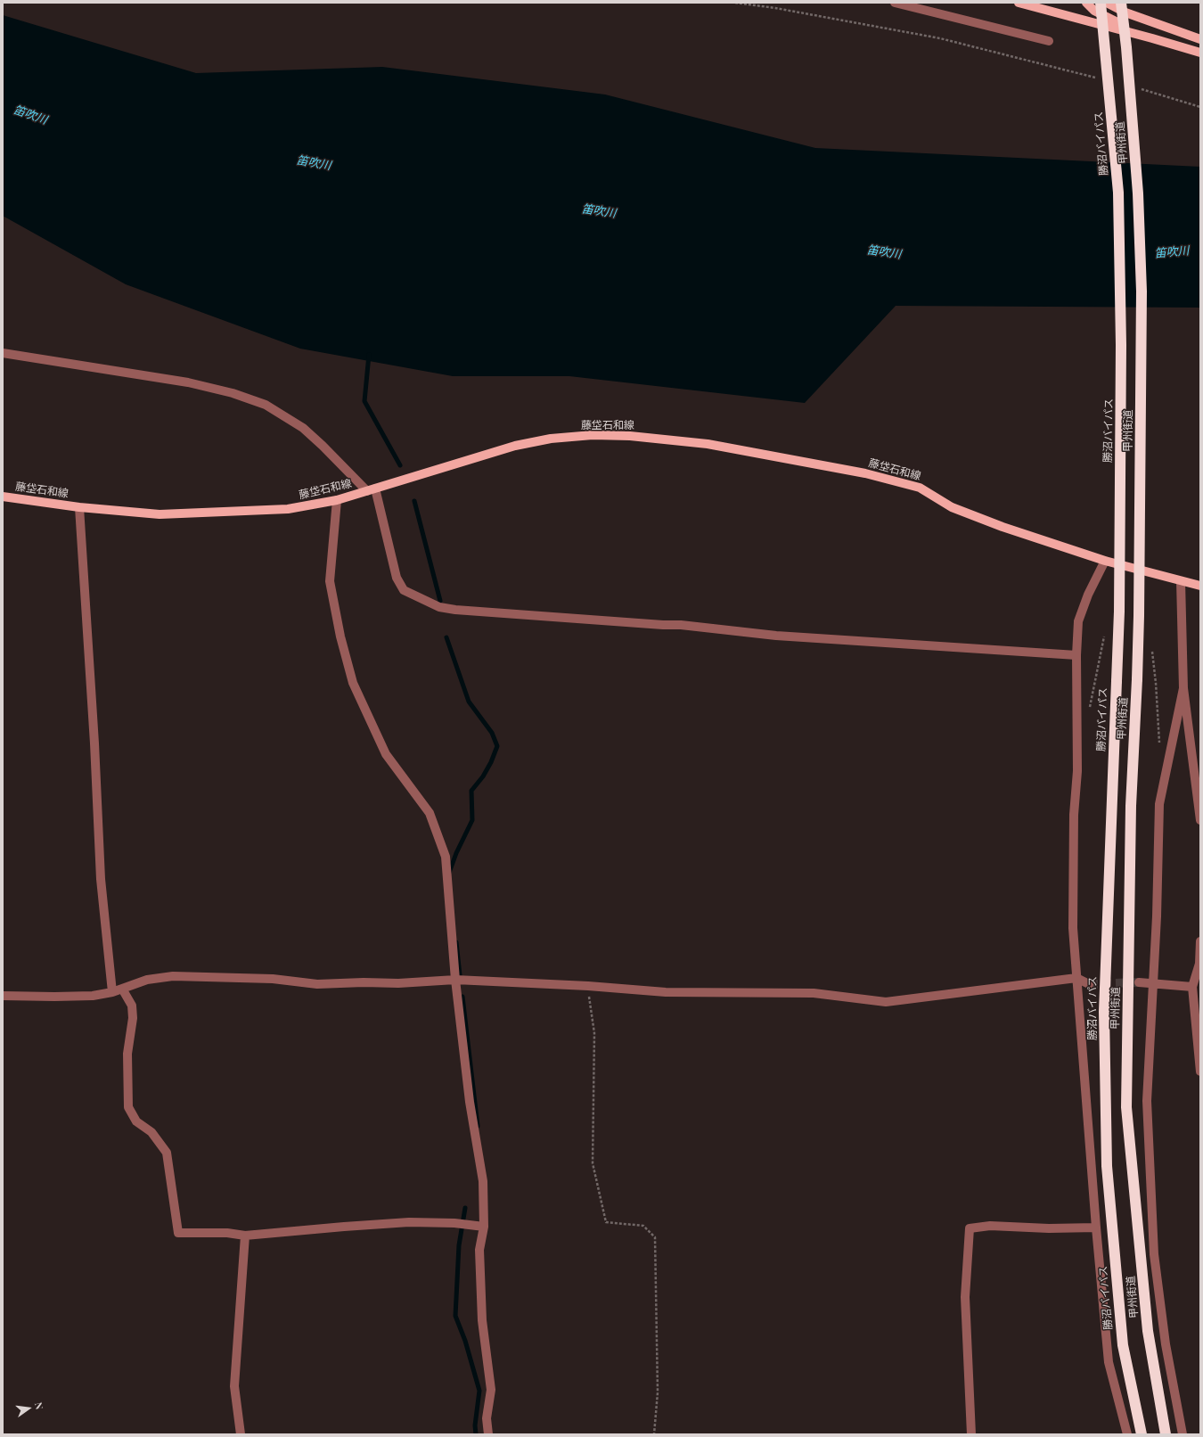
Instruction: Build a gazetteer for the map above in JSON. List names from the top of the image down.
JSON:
{
  "streets": {
    "highway": ["甲州街道", "勝沼バイパス"],
    "main road": ["藤垈石和線"]
  },
  "water": ["笛吹川"],
  "north": "right"
}
